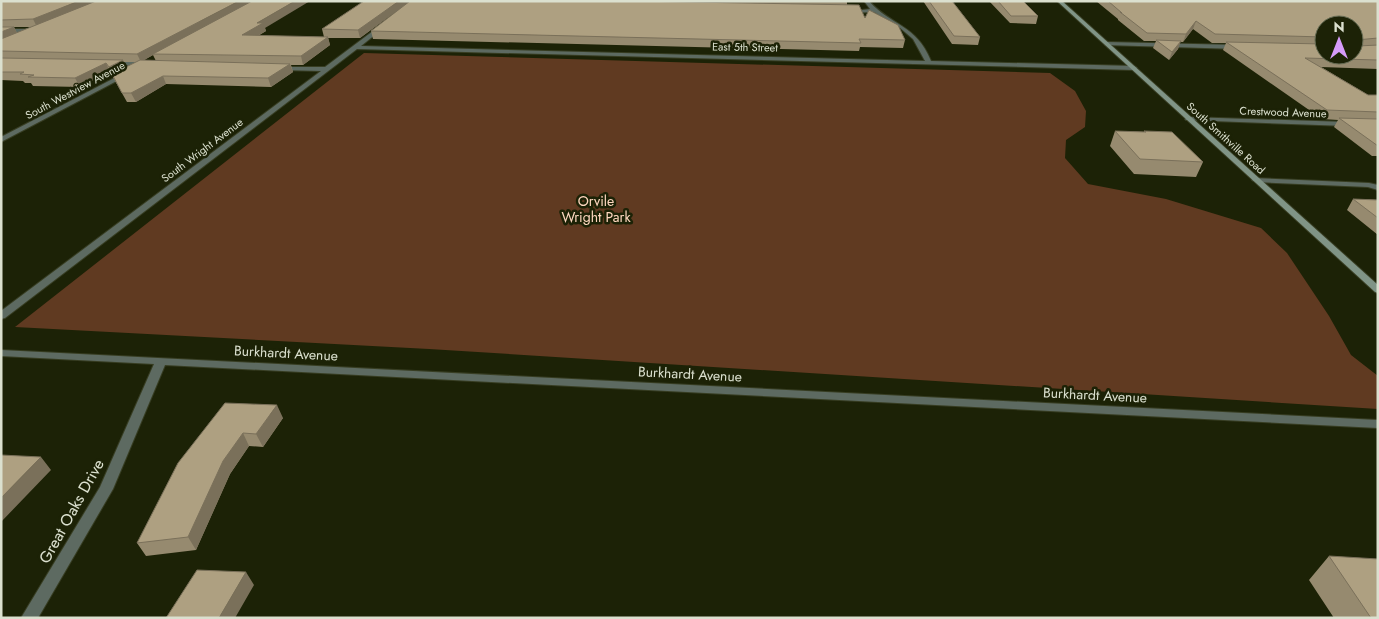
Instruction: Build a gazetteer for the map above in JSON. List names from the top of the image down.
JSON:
{
  "streets": {
    "main road": ["South Smithville Road"],
    "street": [
      "East 5th Street",
      "South Westview Avenue",
      "Crestwood Avenue",
      "South Wright Avenue",
      "Burkhardt Avenue",
      "Great Oaks Drive"
    ]
  },
  "crossings": [
    ["East 5th Street", "South Smithville Road"],
    ["East 5th Street", "South Wright Avenue"],
    ["Crestwood Avenue", "South Smithville Road"],
    ["Burkhardt Avenue", "Great Oaks Drive"]
  ],
  "parks": ["Orvile Wright Park"],
  "north": "top"
}
